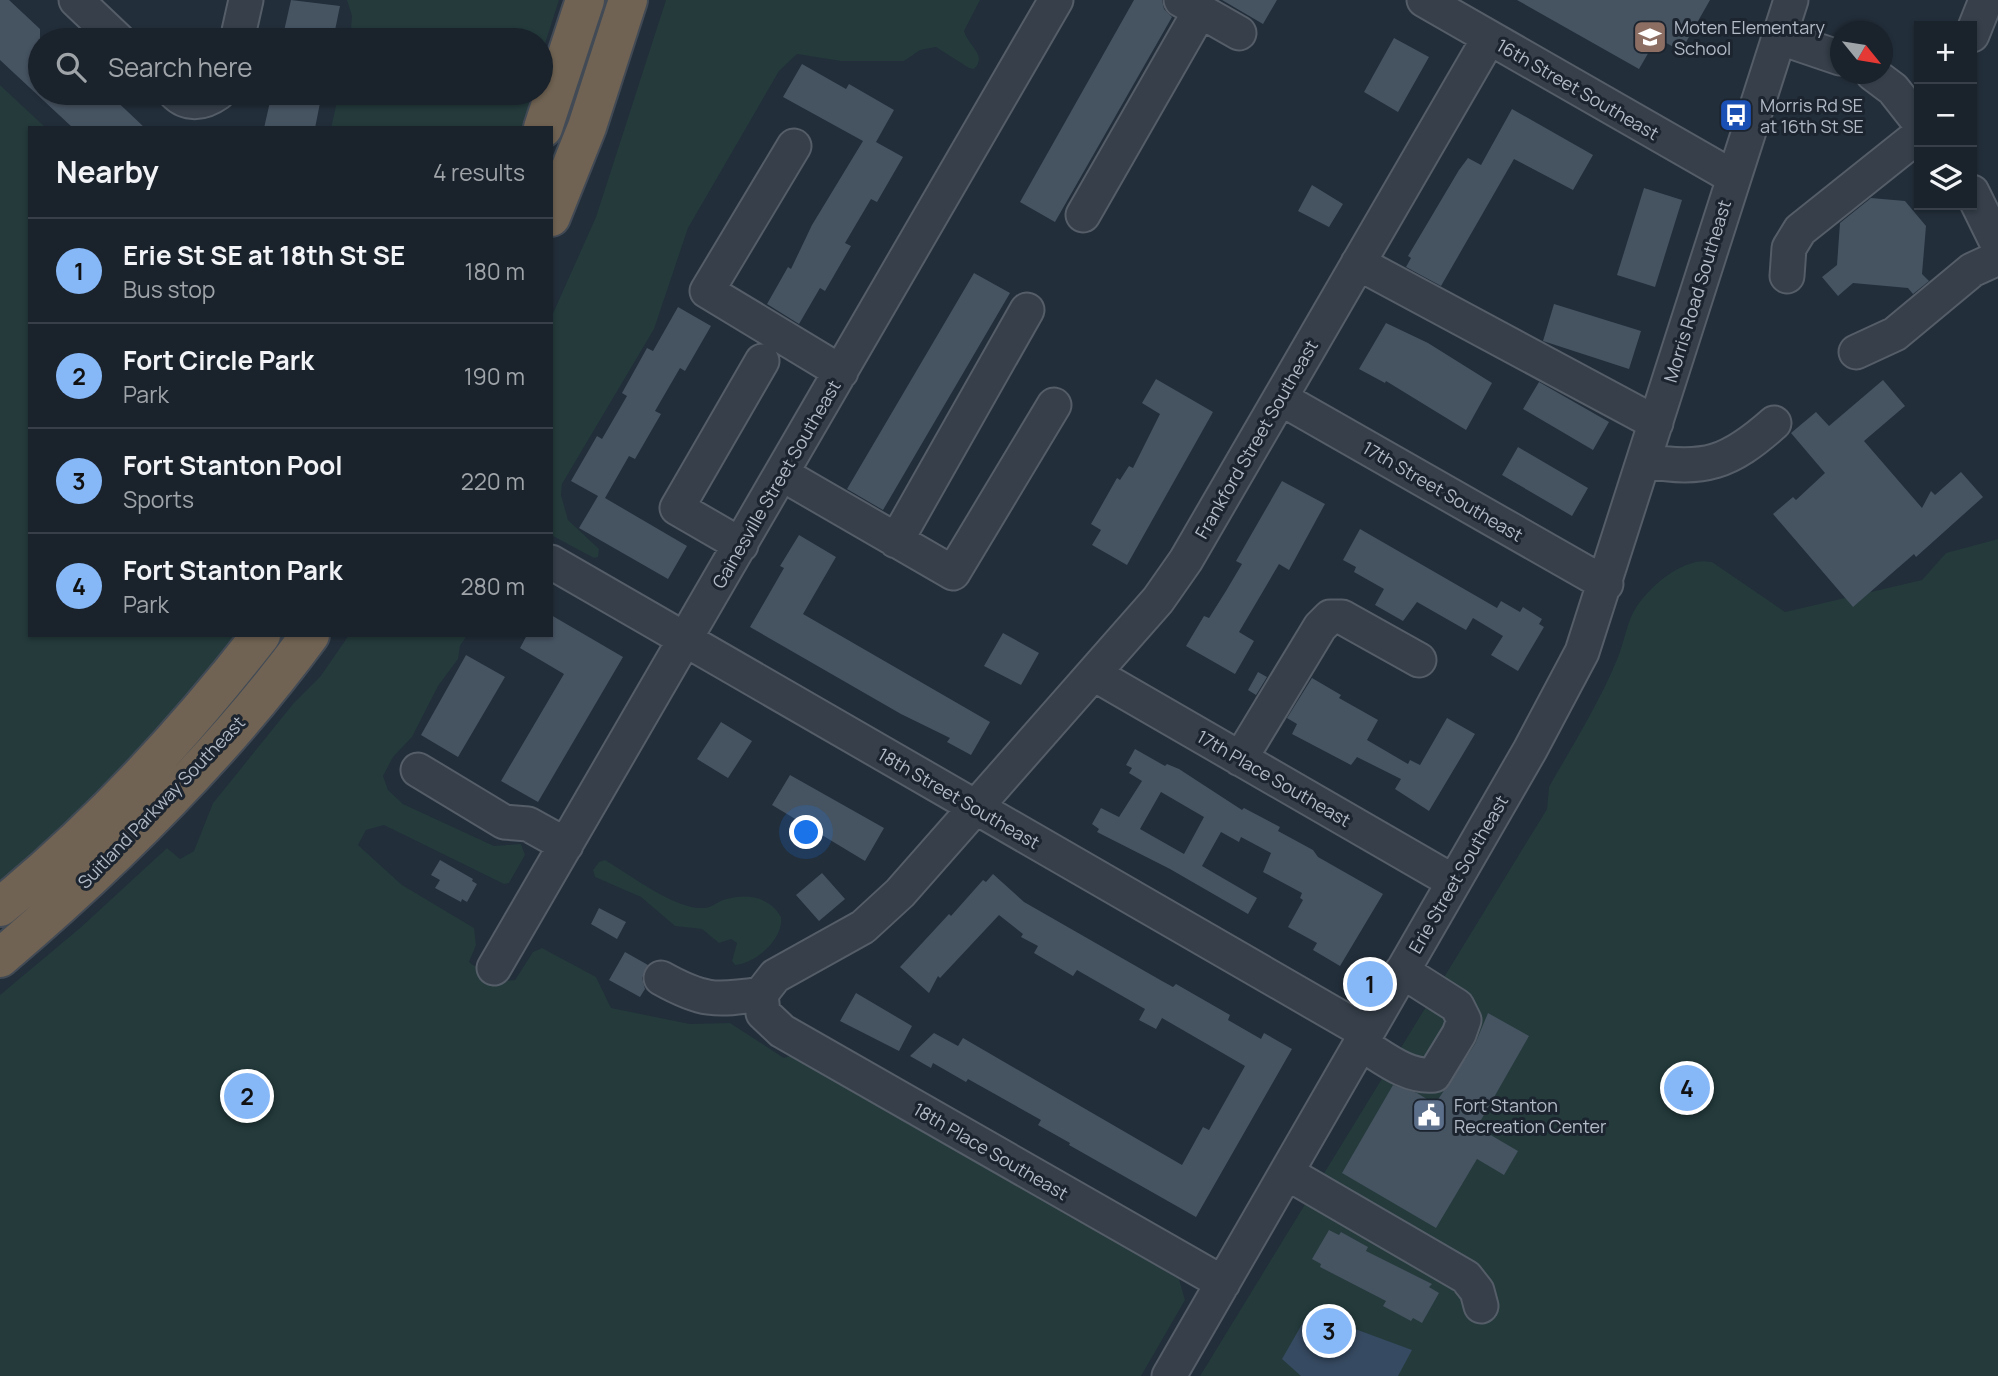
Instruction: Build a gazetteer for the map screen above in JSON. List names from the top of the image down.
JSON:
{
  "streets": {
    "highway": ["Suitland Parkway Southeast"],
    "street": [
      "16th Street Southeast",
      "Morris Road Southeast",
      "Frankford Street Southeast",
      "Gainesville Street Southeast",
      "17th Street Southeast",
      "17th Place Southeast",
      "18th Street Southeast",
      "Erie Street Southeast",
      "18th Place Southeast"
    ]
  },
  "crossings": [
    ["16th Street Southeast", "Morris Road Southeast"],
    ["16th Street Southeast", "Frankford Street Southeast"],
    ["Morris Road Southeast", "17th Street Southeast"],
    ["Morris Road Southeast", "Erie Street Southeast"],
    ["Frankford Street Southeast", "17th Street Southeast"],
    ["Frankford Street Southeast", "17th Place Southeast"],
    ["Frankford Street Southeast", "18th Street Southeast"],
    ["Gainesville Street Southeast", "18th Street Southeast"],
    ["17th Street Southeast", "Erie Street Southeast"],
    ["17th Place Southeast", "Erie Street Southeast"],
    ["18th Street Southeast", "Erie Street Southeast"],
    ["Erie Street Southeast", "18th Place Southeast"]
  ],
  "places": {
    "school or university": ["Moten Elementary School"],
    "bus stop": ["Morris Rd SE at 16th St SE"],
    "public building": ["Fort Stanton Recreation Center"]
  },
  "north": "bottom right",
  "page": {
    "map_buttons": ["+", "−"],
    "search": "Search here",
    "heading": ["Nearby", "4 results"],
    "list": [
      {
        "mark": "1",
        "name": "Erie St SE at 18th St SE",
        "note": "Bus stop",
        "value": "180 m"
      },
      {
        "mark": "2",
        "name": "Fort Circle Park",
        "note": "Park",
        "value": "190 m"
      },
      {
        "mark": "3",
        "name": "Fort Stanton Pool",
        "note": "Sports",
        "value": "220 m"
      },
      {
        "mark": "4",
        "name": "Fort Stanton Park",
        "note": "Park",
        "value": "280 m"
      }
    ],
    "pins": [
      "1",
      "4",
      "2",
      "3"
    ]
  }
}
